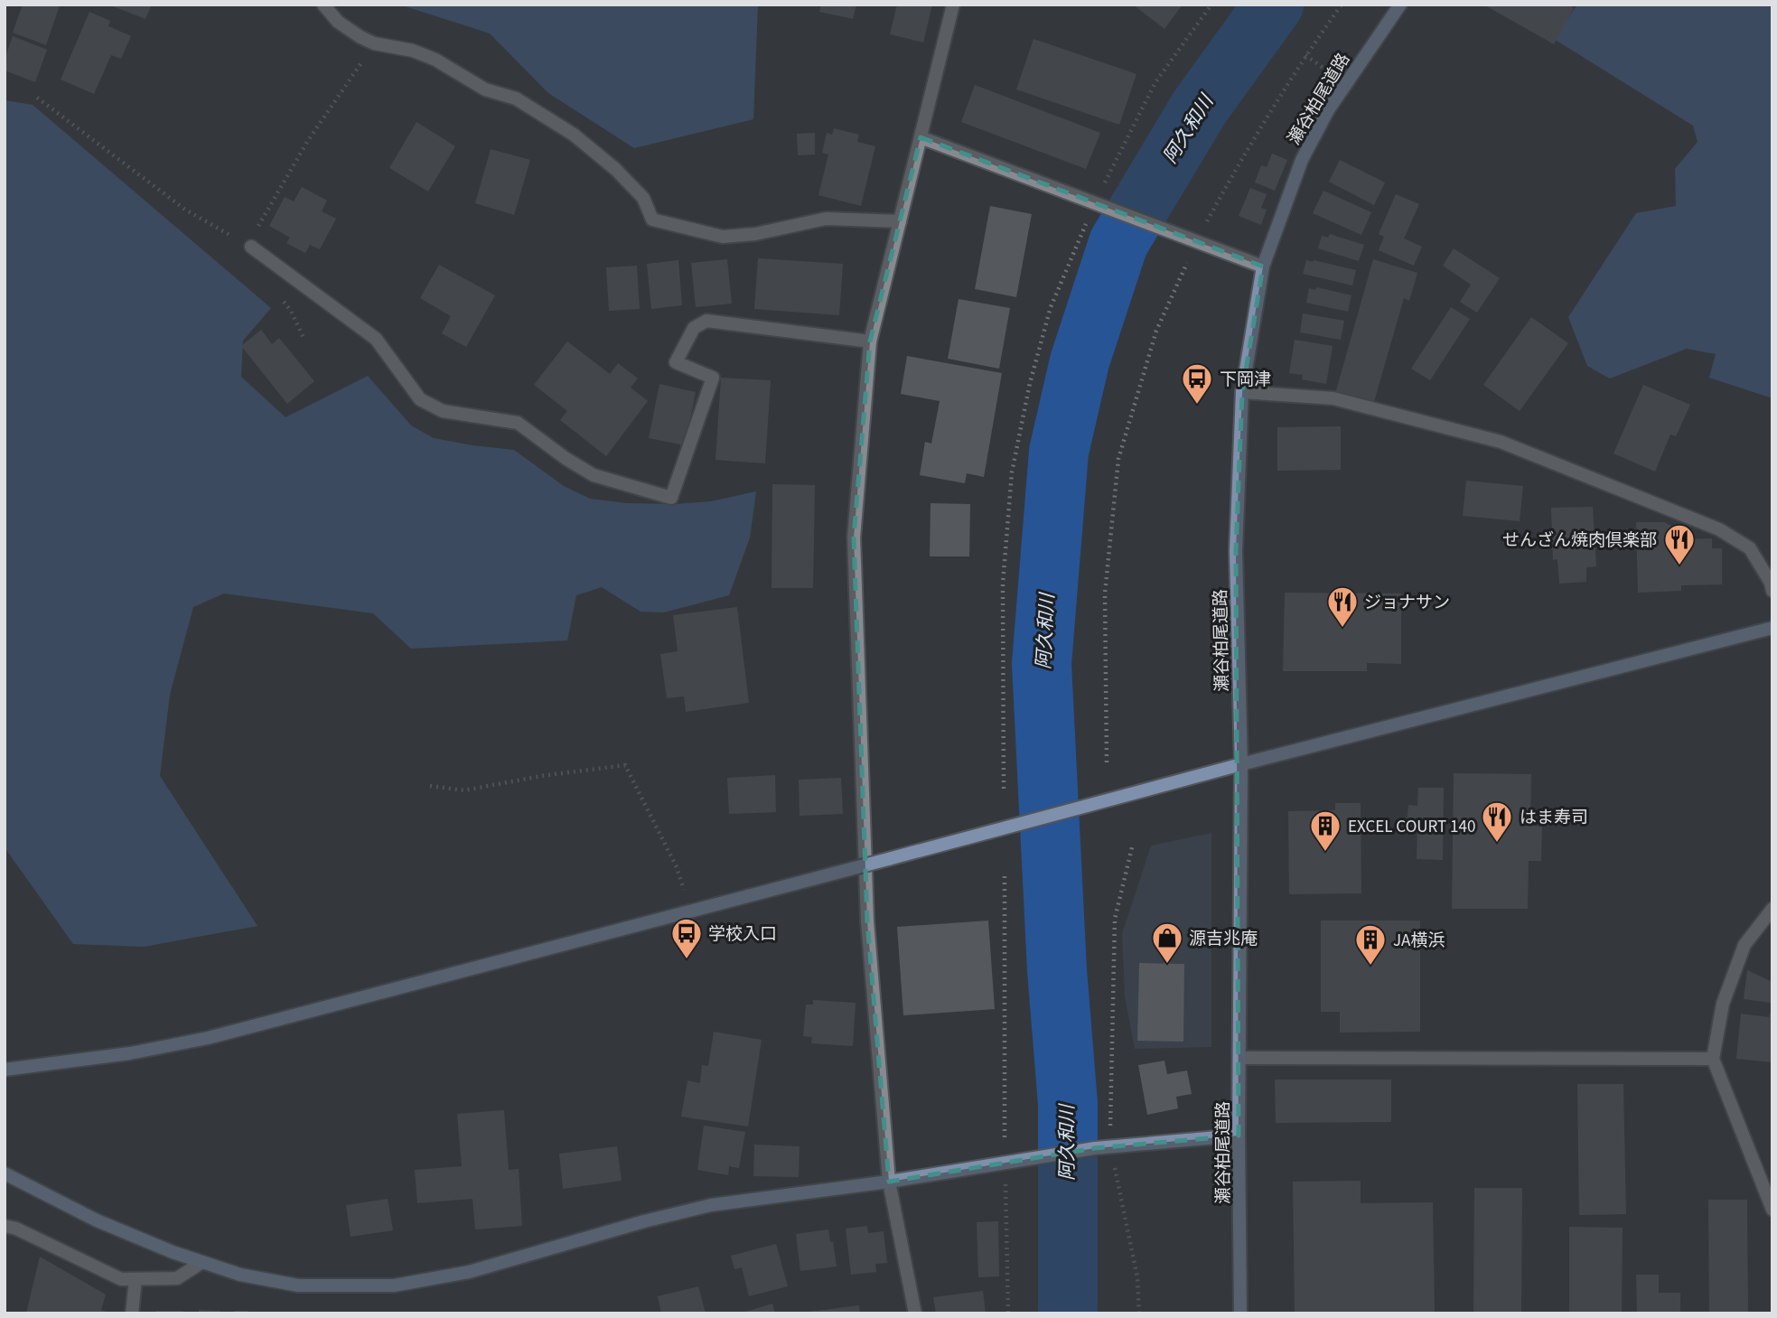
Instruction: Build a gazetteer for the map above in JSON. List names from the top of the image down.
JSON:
{
  "streets": {
    "street": ["瀬谷柏尾道路"]
  },
  "water": ["阿久和川"],
  "places": {
    "bus stop": ["下岡津", "学校入口"],
    "restaurant": ["せんざん焼肉倶楽部", "ジョナサン", "はま寿司"],
    "building": ["EXCEL COURT 140", "JA横浜"],
    "shop": ["源吉兆庵"]
  }
}
